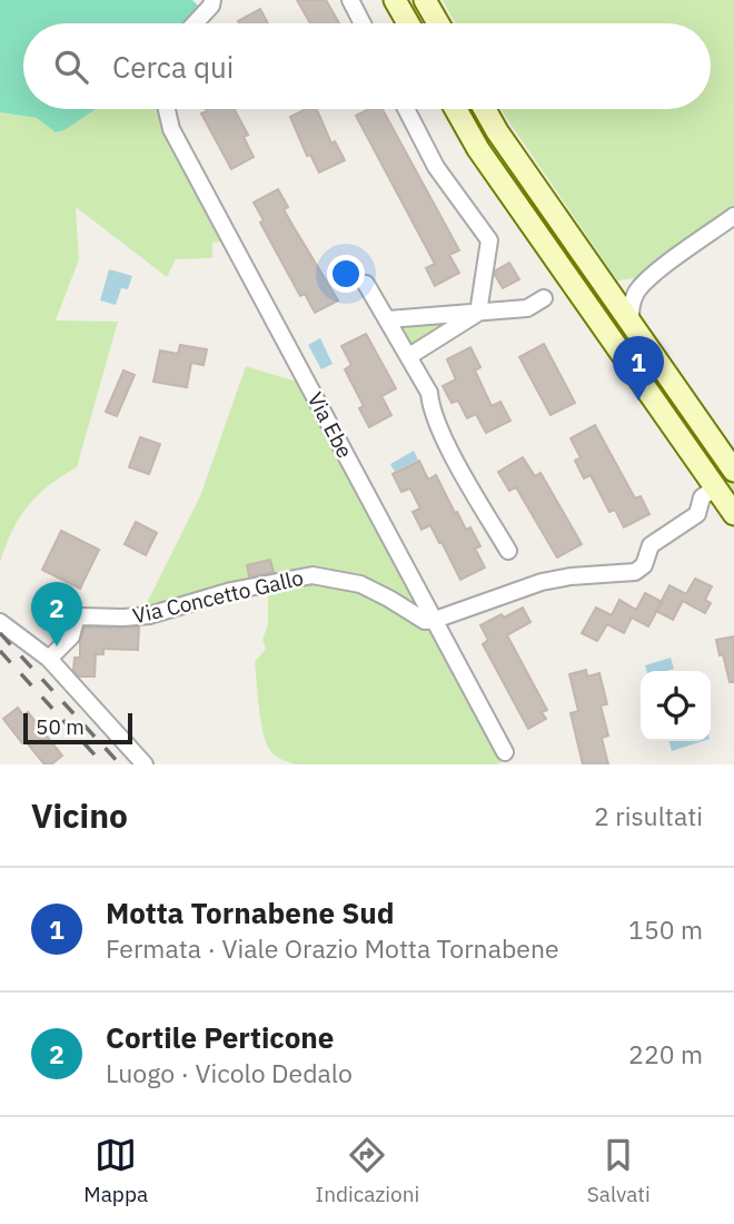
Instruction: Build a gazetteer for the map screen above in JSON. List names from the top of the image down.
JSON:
{
  "streets": {
    "street": ["Via Ebe", "Via Concetto Gallo"]
  },
  "crossings": [
    ["Via Ebe", "Via Concetto Gallo"]
  ],
  "scale_bar": "50 m",
  "page": {
    "search": "Cerca qui",
    "pins": ["1", "2"],
    "scale": "50 m",
    "heading": ["Vicino", "2 risultati"],
    "list": [
      {
        "mark": "1",
        "name": "Motta Tornabene Sud",
        "note": "Fermata · Viale Orazio Motta Tornabene",
        "value": "150 m"
      },
      {
        "mark": "2",
        "name": "Cortile Perticone",
        "note": "Luogo · Vicolo Dedalo",
        "value": "220 m"
      }
    ],
    "nav": ["Mappa", "Indicazioni", "Salvati"]
  }
}
